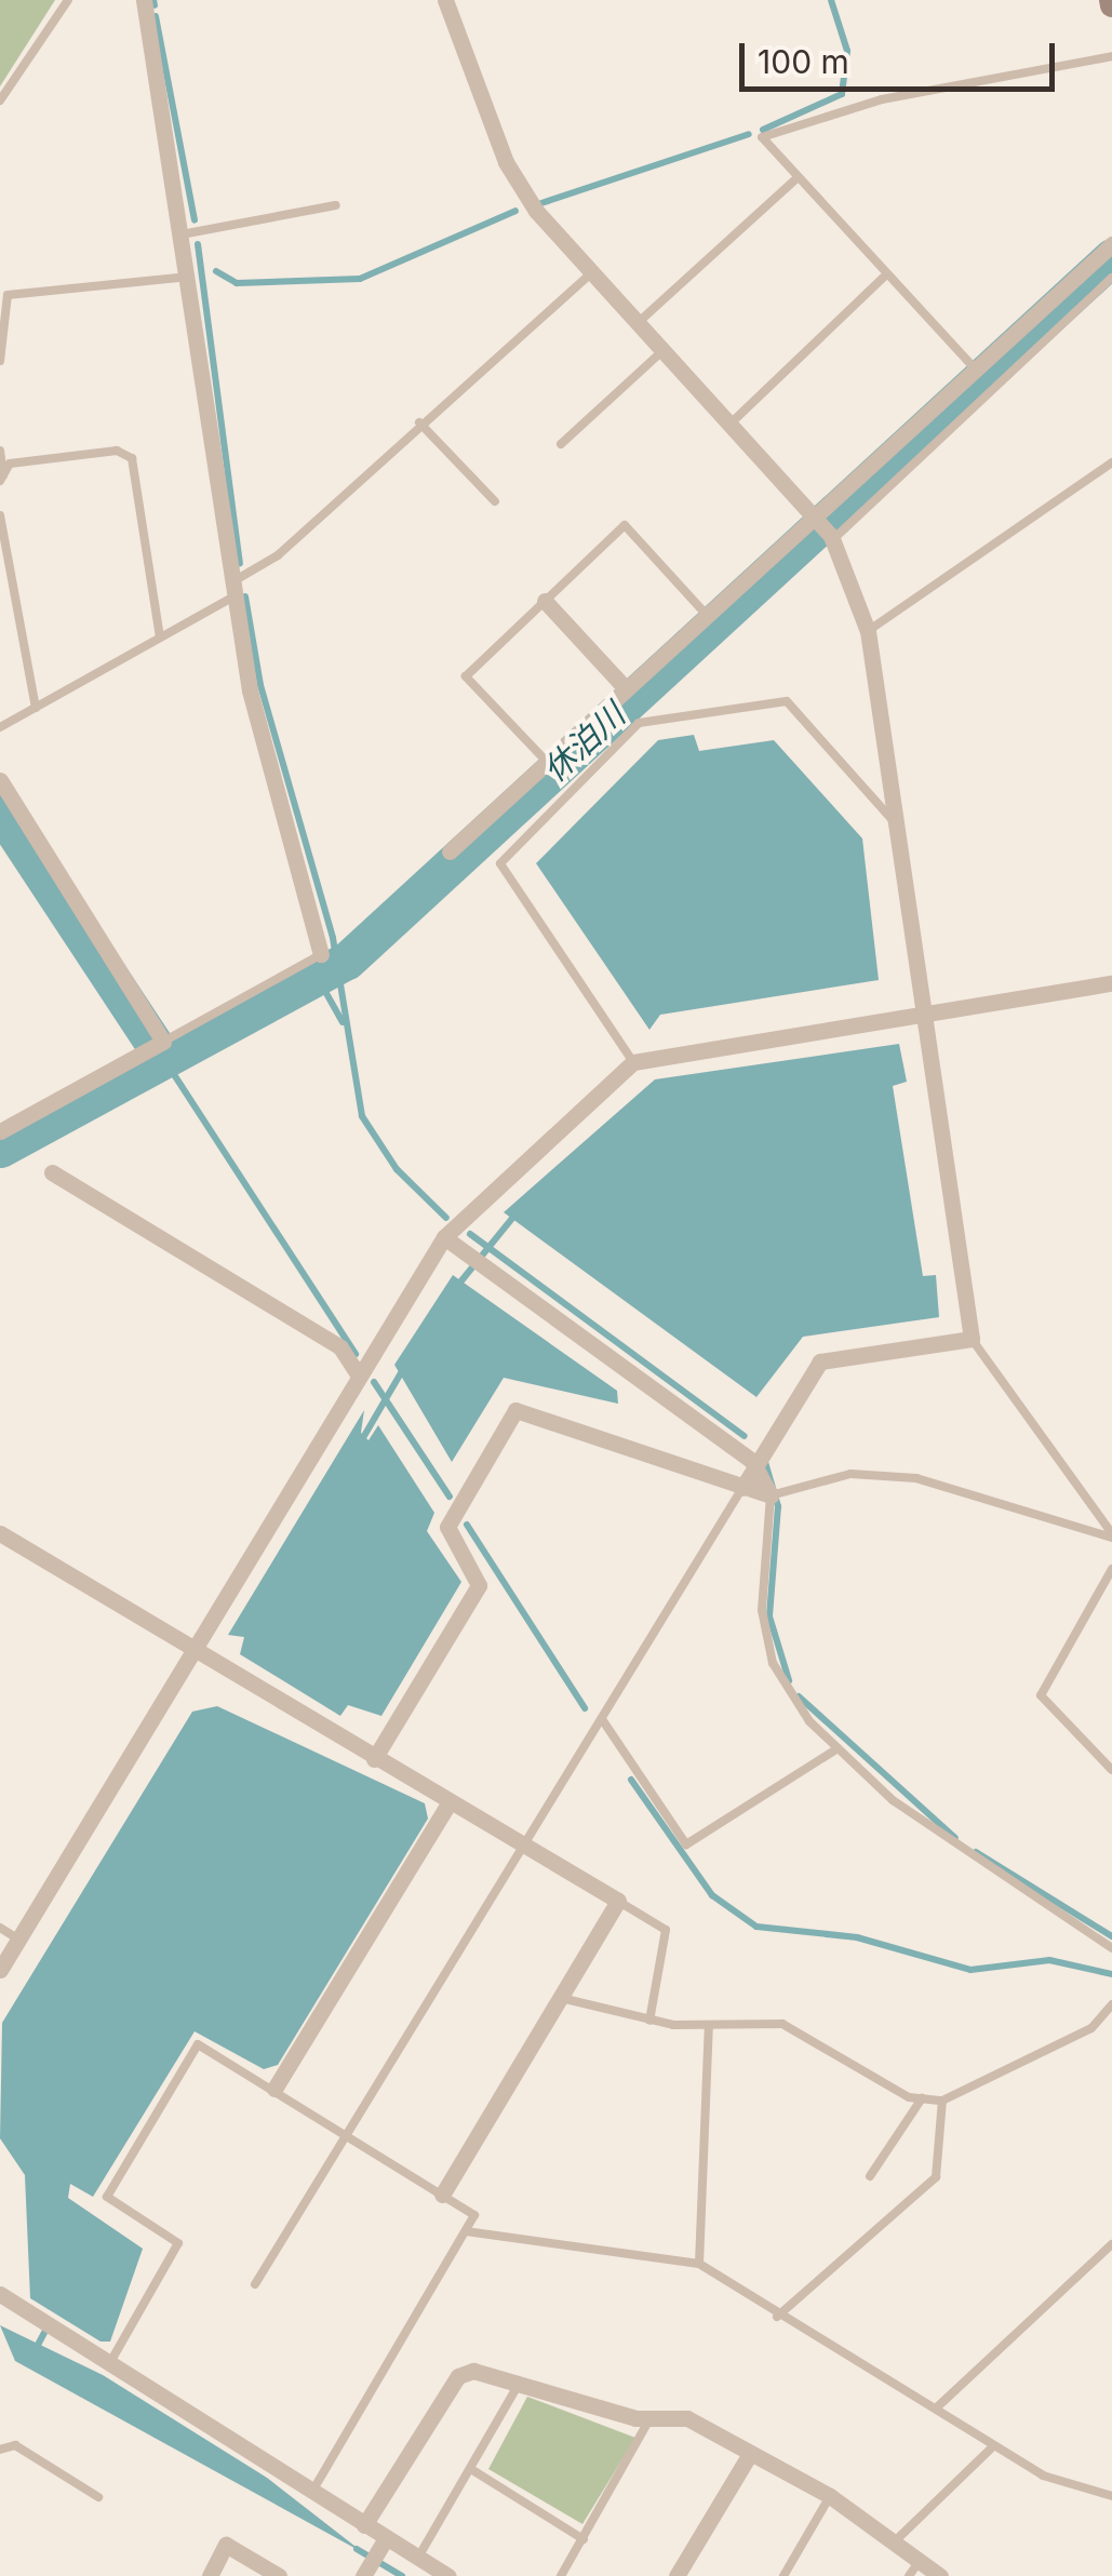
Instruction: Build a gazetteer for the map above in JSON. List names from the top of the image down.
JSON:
{
  "water": ["休泊川"],
  "scale_bar": "100 m"
}
